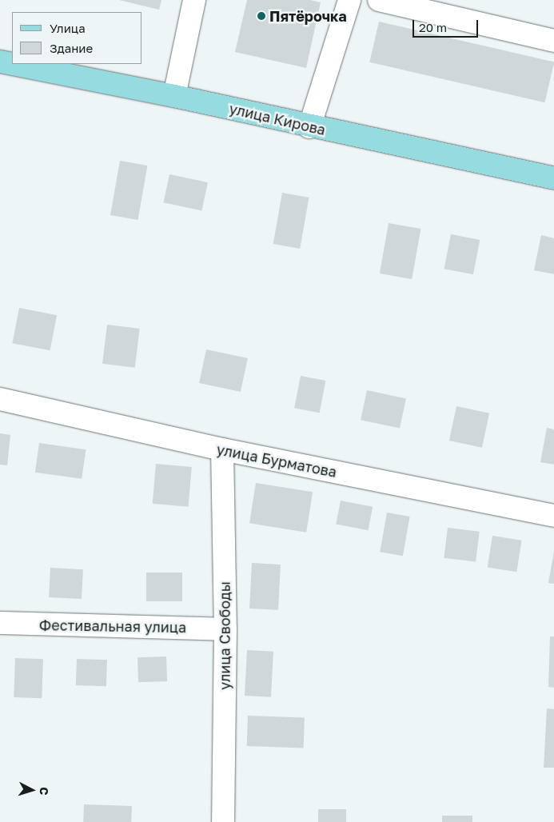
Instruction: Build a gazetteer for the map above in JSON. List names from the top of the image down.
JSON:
{
  "streets": {
    "main road": ["улица Кирова"],
    "street": ["улица Бурматова", "Фестивальная улица", "улица Свободы"]
  },
  "crossings": [
    ["улица Бурматова", "улица Свободы"],
    ["Фестивальная улица", "улица Свободы"]
  ],
  "places": ["Пятёрочка"],
  "legend": ["Улица", "Здание"],
  "scale_bar": "20 m",
  "north": "right"
}
